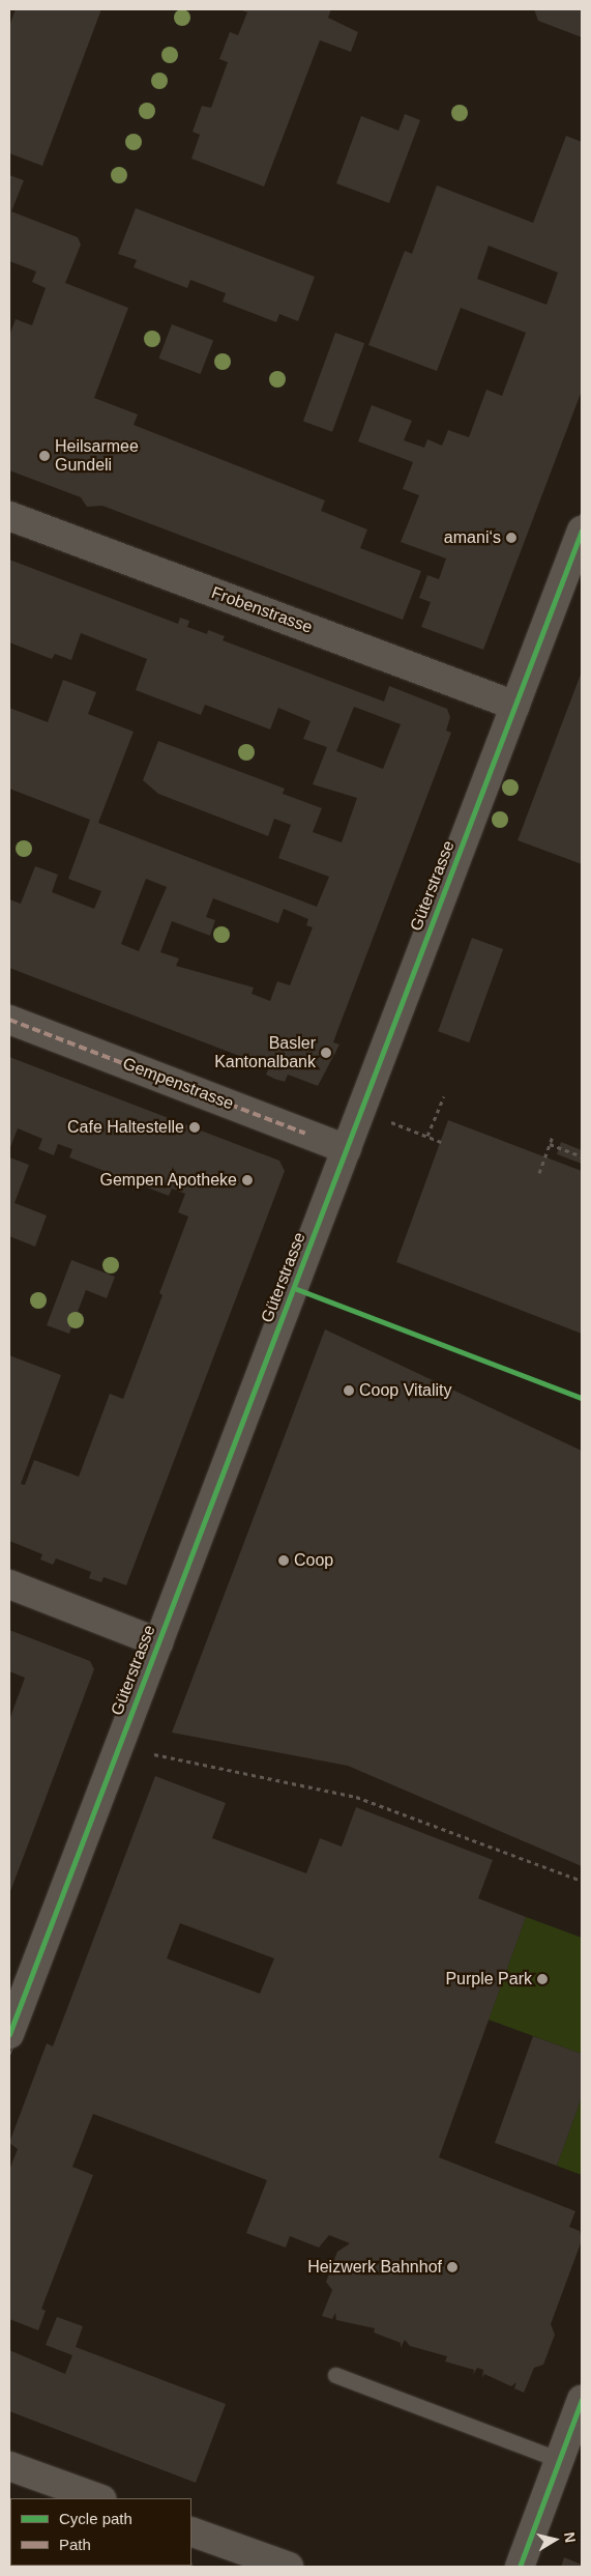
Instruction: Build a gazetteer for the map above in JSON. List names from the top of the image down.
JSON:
{
  "streets": {
    "street": ["Frobenstrasse", "Güterstrasse", "Gempenstrasse"]
  },
  "crossings": [
    ["Frobenstrasse", "Güterstrasse"],
    ["Güterstrasse", "Gempenstrasse"]
  ],
  "places": [
    "Heilsarmee Gundeli",
    "amani‘s",
    "Basler Kantonalbank",
    "Cafe Haltestelle",
    "Gempen Apotheke",
    "Coop Vitality",
    "Coop",
    "Purple Park",
    "Heizwerk Bahnhof"
  ],
  "legend": ["Cycle path", "Path"],
  "north": "right"
}
